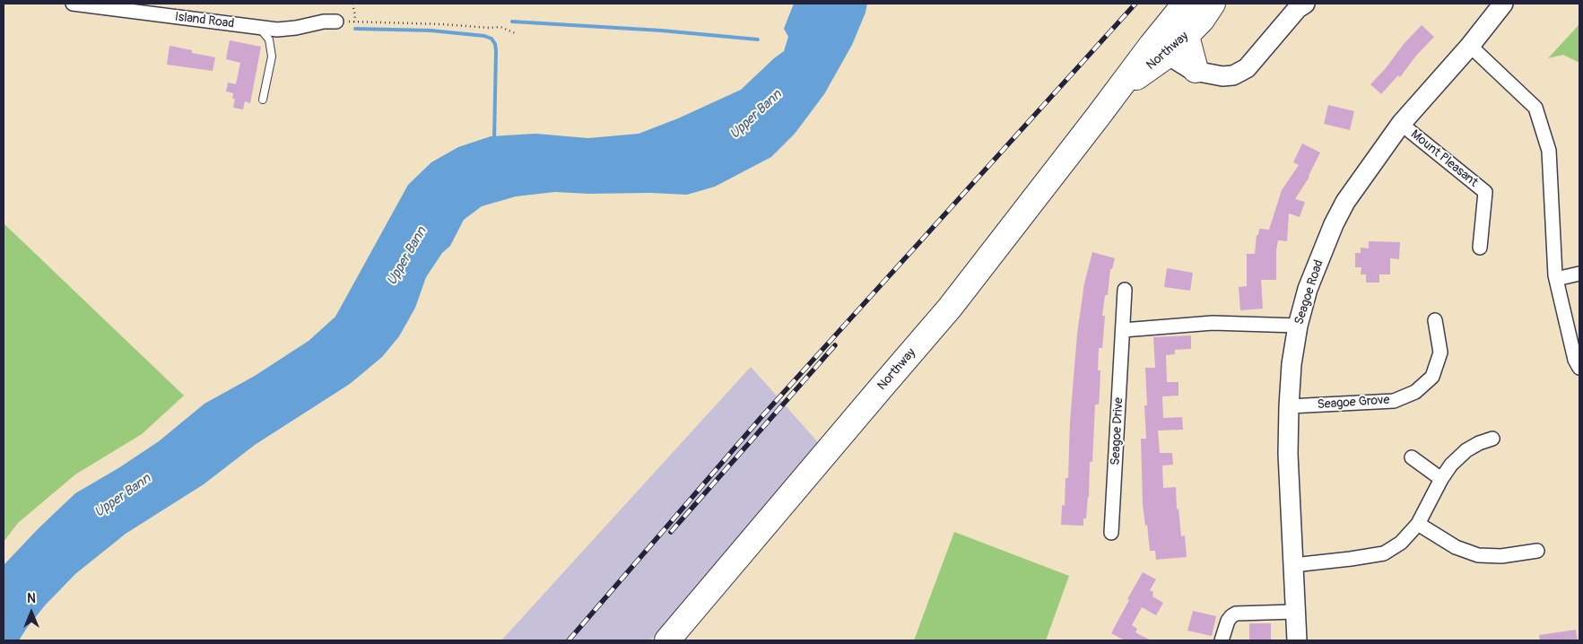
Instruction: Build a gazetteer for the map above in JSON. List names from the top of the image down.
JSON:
{
  "streets": {
    "highway": ["Northway"],
    "main road": ["Seagoe Road"],
    "street": [
      "Island Road",
      "Mount Pleasant",
      "Seagoe Grove",
      "Seagoe Drive"
    ]
  },
  "crossings": [
    ["Mount Pleasant", "Seagoe Road"],
    ["Seagoe Road", "Seagoe Grove"]
  ],
  "water": ["Upper Bann"],
  "north": "top"
}
